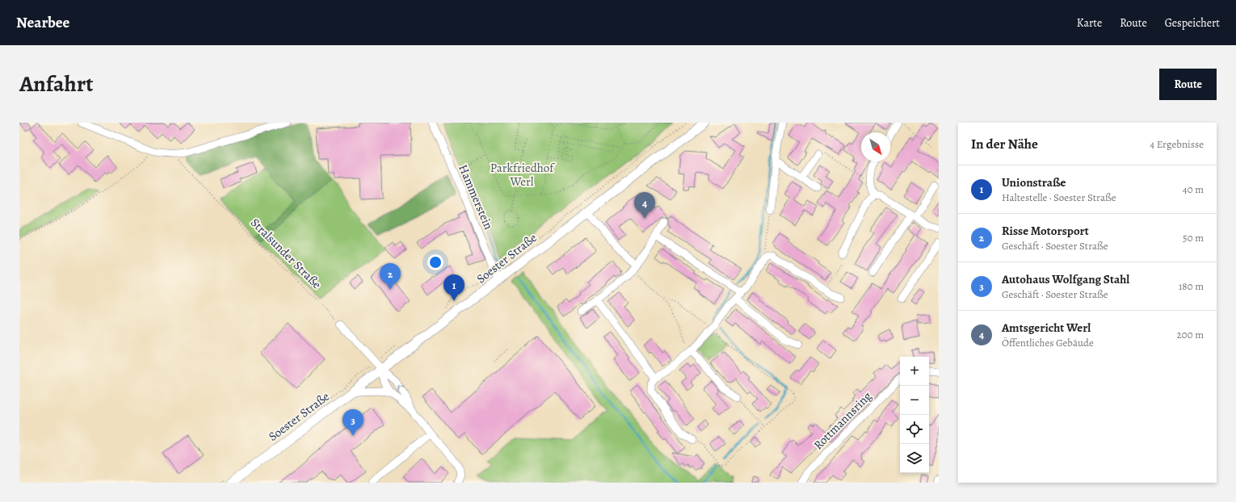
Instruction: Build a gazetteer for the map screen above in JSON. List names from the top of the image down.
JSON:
{
  "streets": {
    "main road": ["Soester Straße"],
    "street": ["Hammerstein", "Rottmannsring"],
    "path": ["Stralsunder Straße"]
  },
  "crossings": [
    ["Hammerstein", "Soester Straße"]
  ],
  "parks": ["Parkfriedhof Werl"],
  "north": "bottom right",
  "page": {
    "header": "Nearbee",
    "nav": ["Karte", "Route", "Gespeichert"],
    "title": "Anfahrt",
    "buttons": "Route",
    "heading": ["In der Nähe", "4 Ergebnisse"],
    "list": [
      {
        "mark": "1",
        "name": "Unionstraße",
        "note": "Haltestelle · Soester Straße",
        "value": "40 m"
      },
      {
        "mark": "2",
        "name": "Risse Motorsport",
        "note": "Geschäft · Soester Straße",
        "value": "50 m"
      },
      {
        "mark": "3",
        "name": "Autohaus Wolfgang Stahl",
        "note": "Geschäft · Soester Straße",
        "value": "180 m"
      },
      {
        "mark": "4",
        "name": "Amtsgericht Werl",
        "note": "Öffentliches Gebäude",
        "value": "200 m"
      }
    ],
    "pins": [
      "4",
      "2",
      "1",
      "3"
    ],
    "map_buttons": ["+", "−"]
  }
}
